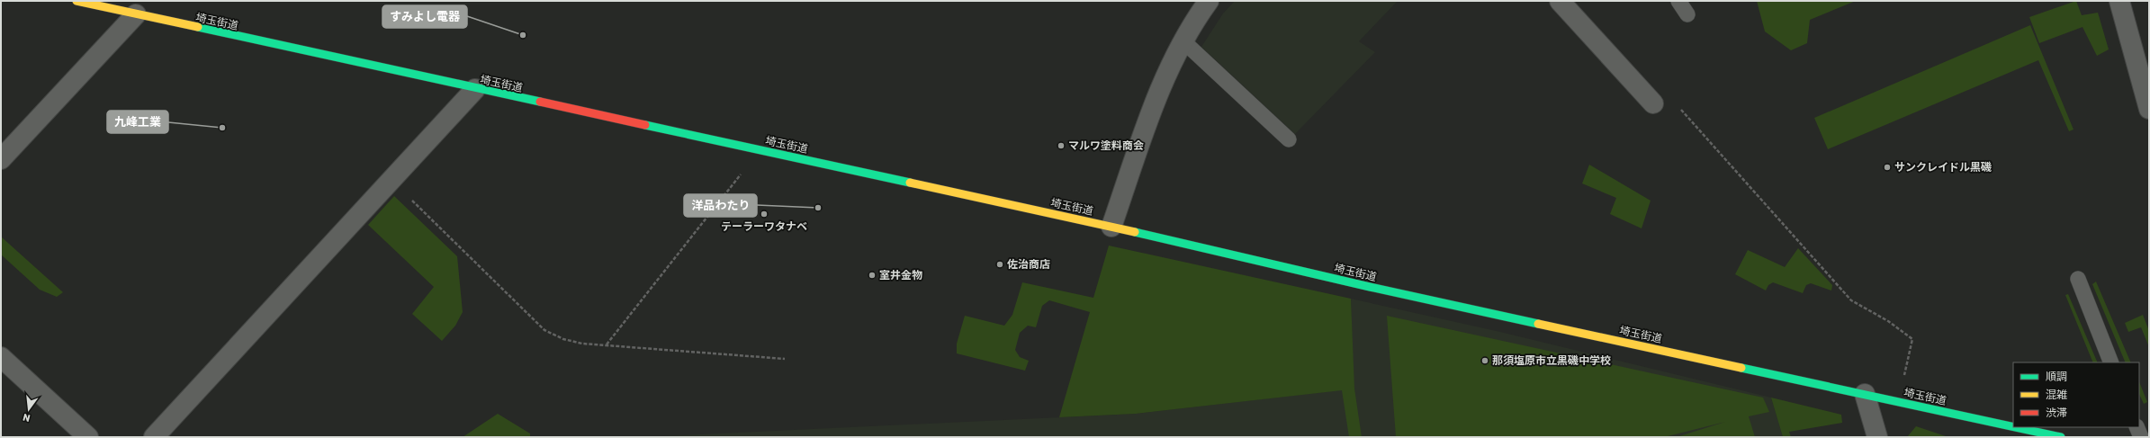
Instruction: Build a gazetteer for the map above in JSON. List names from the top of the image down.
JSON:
{
  "streets": {
    "street": ["埼玉街道"]
  },
  "places": [
    "すみよし電器",
    "九峰工業",
    "マルワ塗料商会",
    "サンクレイドル黒磯",
    "洋品わたり",
    "テーラーワタナベ",
    "佐治商店",
    "室井金物",
    "那須塩原市立黒磯中学校"
  ],
  "legend": ["順調", "混雑", "渋滞"],
  "north": "bottom"
}
